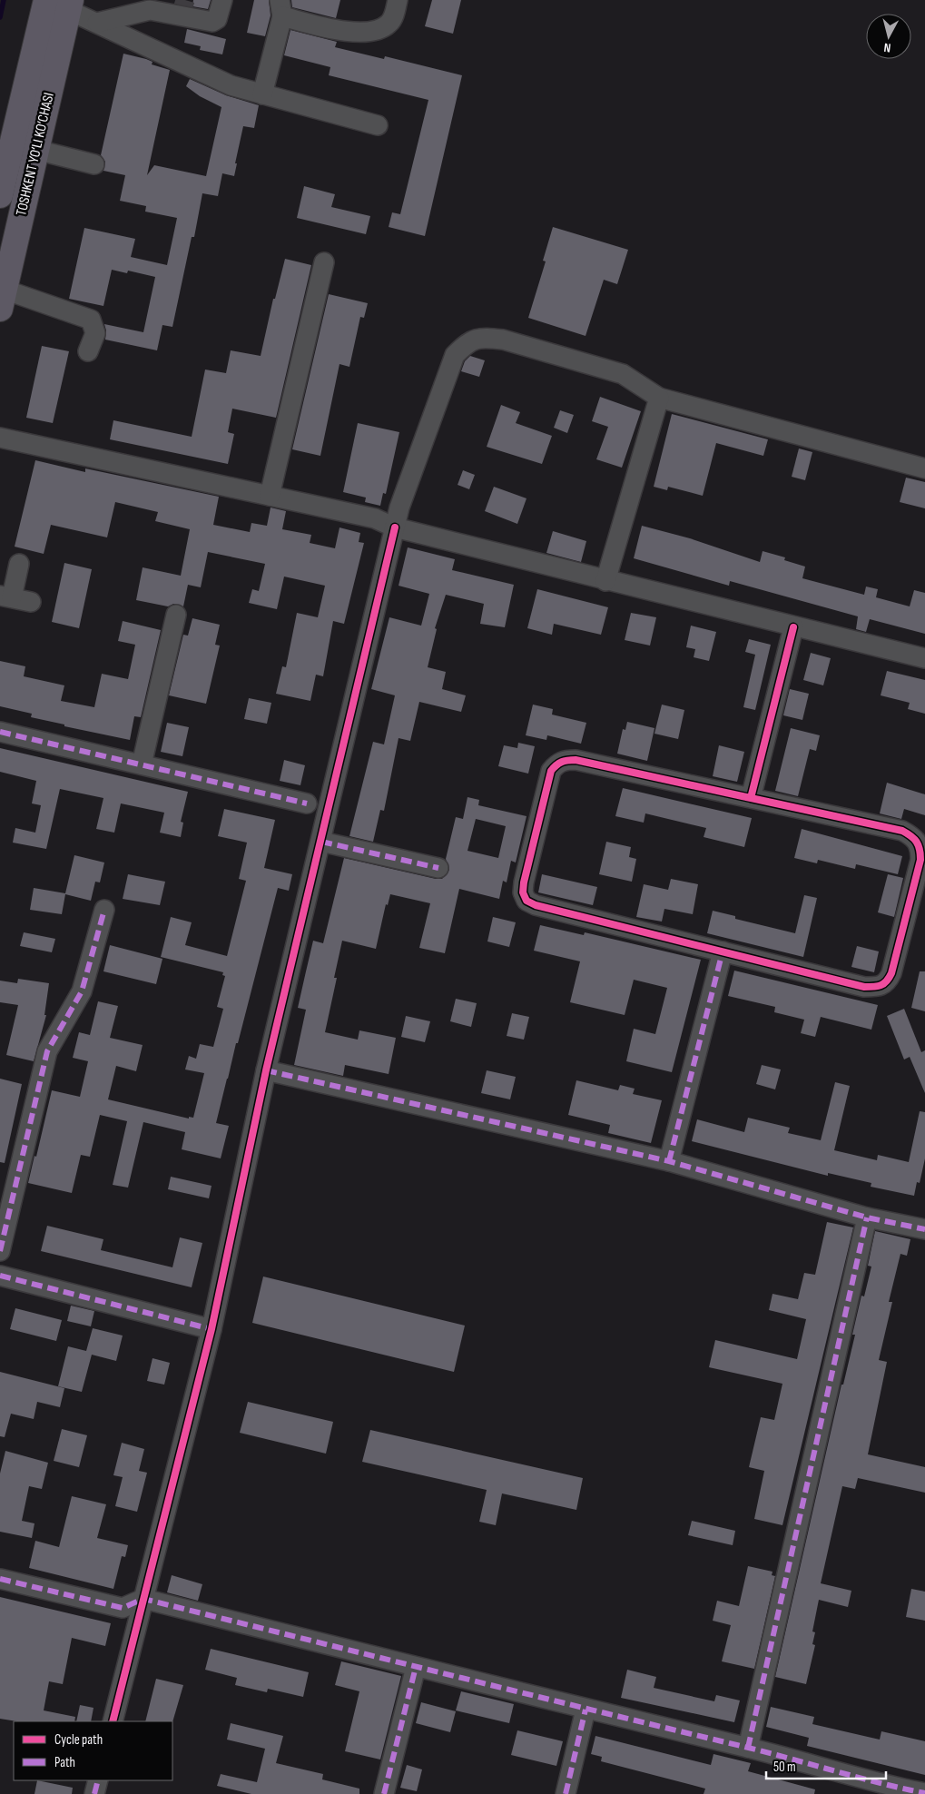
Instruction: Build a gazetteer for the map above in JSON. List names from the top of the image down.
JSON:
{
  "streets": {
    "highway": ["TOSHKENT YO‘LI KO‘CHASI"]
  },
  "legend": ["Cycle path", "Path"],
  "scale_bar": "50 m",
  "north": "bottom"
}
